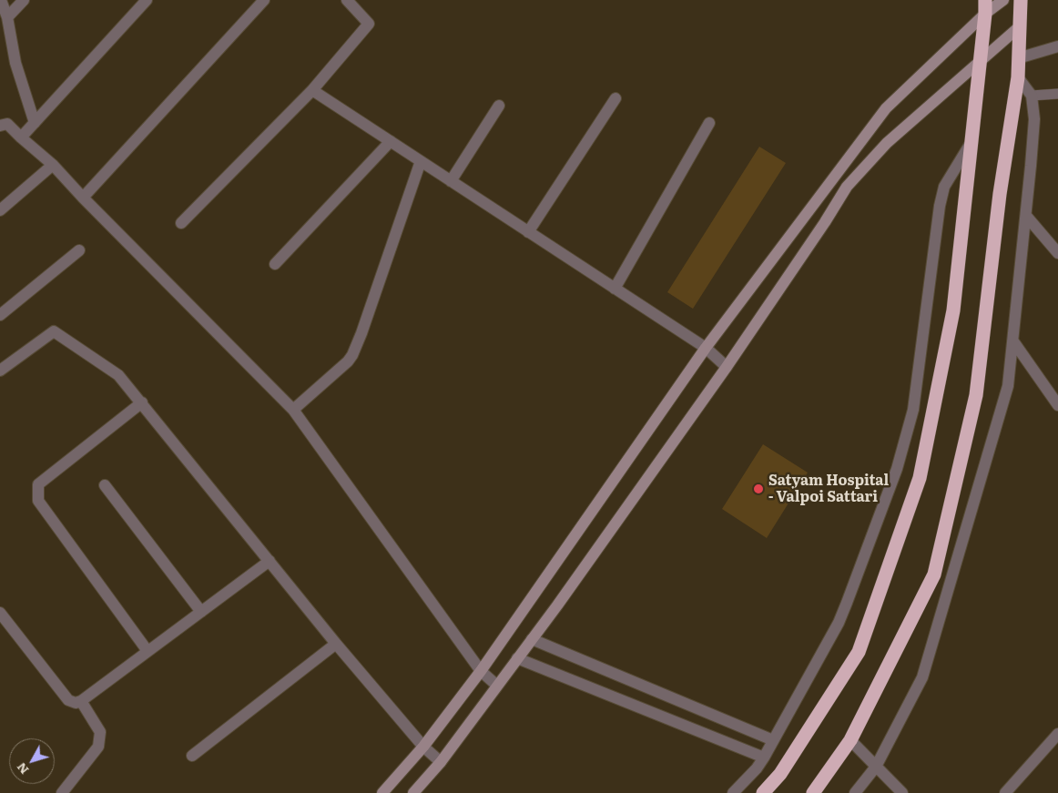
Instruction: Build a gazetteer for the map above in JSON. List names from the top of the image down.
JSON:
{
  "places": ["Satyam Hospital - Valpoi Sattari"],
  "north": "bottom left"
}
